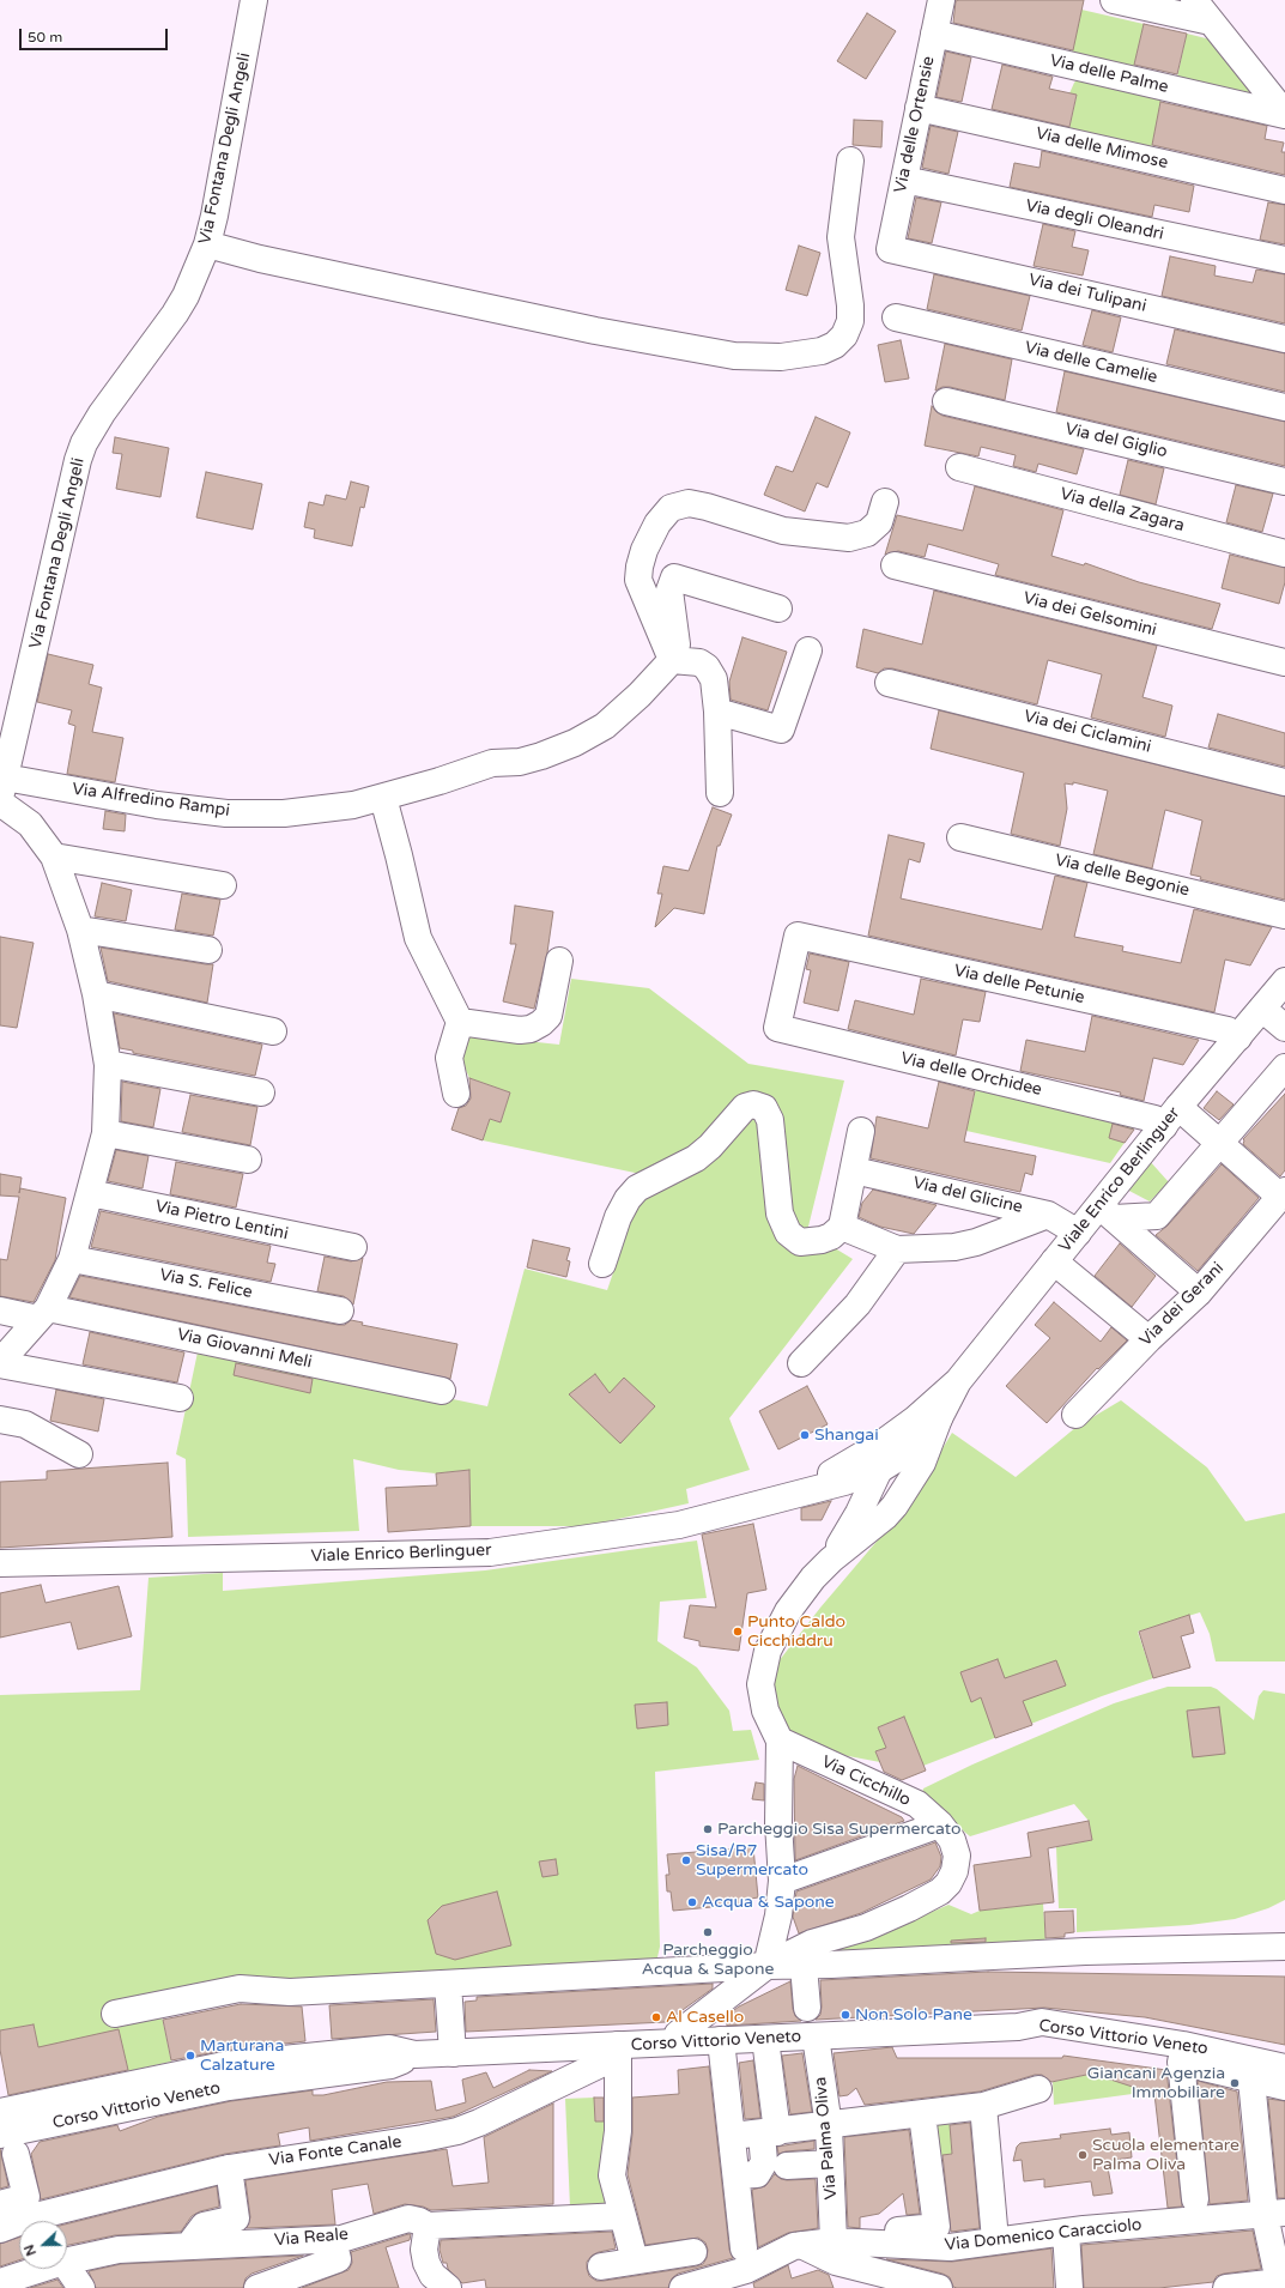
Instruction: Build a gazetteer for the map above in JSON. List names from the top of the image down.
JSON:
{
  "streets": {
    "street": [
      "Via delle Palme",
      "Via delle Ortensie",
      "Via Fontana Degli Angeli",
      "Via delle Mimose",
      "Via degli Oleandri",
      "Via dei Tulipani",
      "Via delle Camelie",
      "Via del Giglio",
      "Via della Zagara",
      "Via dei Gelsomini",
      "Via dei Ciclamini",
      "Via Alfredino Rampi",
      "Via delle Begonie",
      "Via delle Petunie",
      "Via delle Orchidee",
      "Viale Enrico Berlinguer",
      "Via del Glicine",
      "Via Pietro Lentini",
      "Via S. Felice",
      "Via dei Gerani",
      "Via Giovanni Meli",
      "Via Cicchillo",
      "Corso Vittorio Veneto",
      "Via Palma Oliva",
      "Via Fonte Canale",
      "Via Domenico Caracciolo",
      "Via Reale"
    ]
  },
  "crossings": [
    ["Via delle Palme", "Via delle Ortensie"],
    ["Via delle Ortensie", "Via delle Mimose"],
    ["Via delle Ortensie", "Via degli Oleandri"],
    ["Via delle Ortensie", "Via dei Tulipani"],
    ["Via Fontana Degli Angeli", "Via Alfredino Rampi"],
    ["Via delle Petunie", "Via delle Orchidee"],
    ["Via delle Petunie", "Viale Enrico Berlinguer"],
    ["Via delle Orchidee", "Viale Enrico Berlinguer"],
    ["Via delle Orchidee", "Via dei Gerani"],
    ["Viale Enrico Berlinguer", "Via del Glicine"],
    ["Via Cicchillo", "Corso Vittorio Veneto"],
    ["Corso Vittorio Veneto", "Via Palma Oliva"],
    ["Corso Vittorio Veneto", "Via Fonte Canale"],
    ["Via Palma Oliva", "Via Domenico Caracciolo"]
  ],
  "places": [
    "Shangai",
    "Punto Caldo Cicchiddru",
    "Parcheggio Sisa Supermercato",
    "Sisa/R7 Supermercato",
    "Acqua & Sapone",
    "Parcheggio Acqua & Sapone",
    "Non Solo Pane",
    "Al Casello",
    "Marturana Calzature",
    "Giancani Agenzia Immobiliare",
    "Scuola elementare Palma Oliva"
  ],
  "scale_bar": "50 m",
  "north": "left"
}
